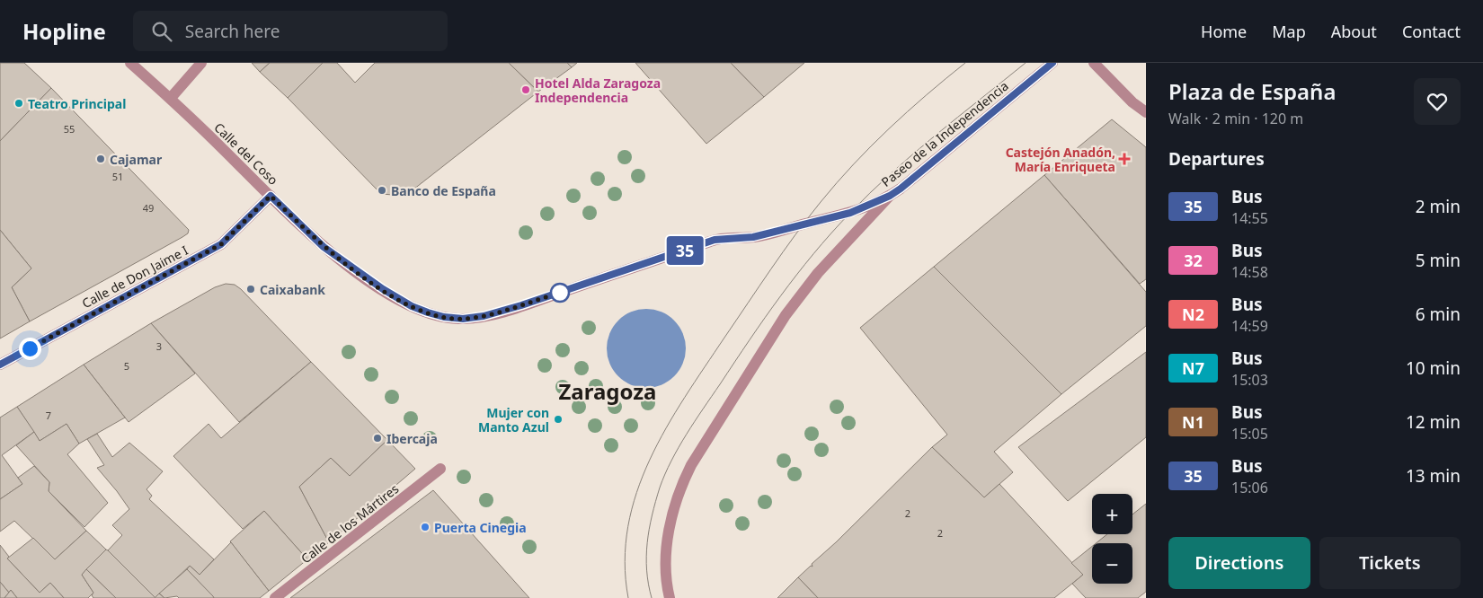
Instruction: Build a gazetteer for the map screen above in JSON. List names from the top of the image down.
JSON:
{
  "streets": {
    "street": [
      "Paseo de la Independencia",
      "Calle del Coso",
      "Calle de Don Jaime I",
      "Calle de los Mártires"
    ]
  },
  "crossings": [
    ["Paseo de la Independencia", "Calle del Coso"],
    ["Calle del Coso", "Calle de Don Jaime I"]
  ],
  "districts": ["Zaragoza"],
  "places": {
    "other": [
      "Hotel Alda Zaragoza Independencia",
      "Teatro Principal",
      "Cajamar",
      "Banco de España",
      "Caixabank",
      "Mujer con Manto Azul",
      "Ibercaja",
      "Puerta Cinegia"
    ],
    "health": ["Castejón Anadón, María Enriqueta"]
  },
  "lines": ["bus line 35"],
  "house_numbers": [
    "55",
    "51",
    "49",
    "3",
    "5",
    "7",
    "2",
    "2"
  ],
  "page": {
    "header": "Hopline",
    "search": "Search here",
    "nav": [
      "Home",
      "Map",
      "About",
      "Contact"
    ],
    "on_map": "35",
    "heading": [
      ["Plaza de España", "Walk · 2 min · 120 m"],
      "Departures"
    ],
    "list": [
      {
        "mark": "35",
        "name": "Bus",
        "note": "14:55",
        "value": "2 min"
      },
      {
        "mark": "32",
        "name": "Bus",
        "note": "14:58",
        "value": "5 min"
      },
      {
        "mark": "N2",
        "name": "Bus",
        "note": "14:59",
        "value": "6 min"
      },
      {
        "mark": "N7",
        "name": "Bus",
        "note": "15:03",
        "value": "10 min"
      },
      {
        "mark": "N1",
        "name": "Bus",
        "note": "15:05",
        "value": "12 min"
      },
      {
        "mark": "35",
        "name": "Bus",
        "note": "15:06",
        "value": "13 min"
      }
    ],
    "map_buttons": ["+", "−"],
    "buttons": ["Directions", "Tickets"]
  }
}
